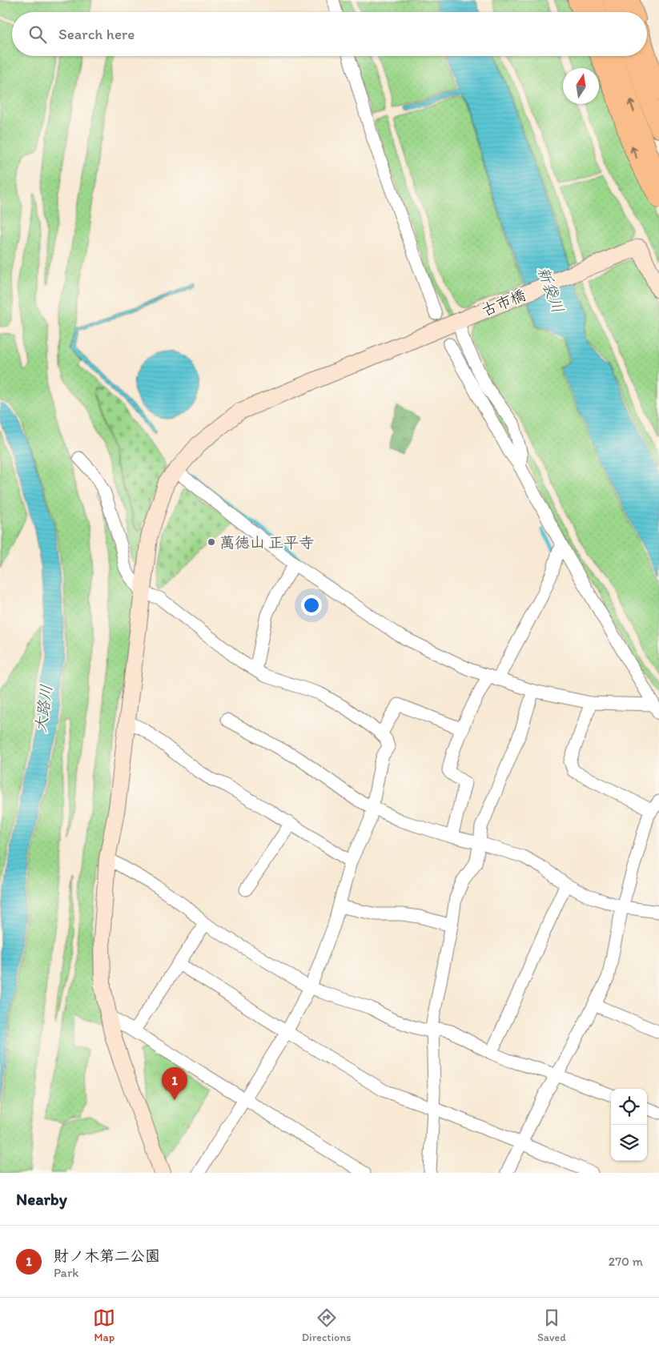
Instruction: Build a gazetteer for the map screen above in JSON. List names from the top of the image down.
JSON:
{
  "streets": {
    "street": ["古市橋"]
  },
  "water": ["新袋川", "大路川"],
  "places": ["萬徳山 正平寺"],
  "north": "top",
  "page": {
    "search": "Search here",
    "pins": "1",
    "heading": "Nearby",
    "list": [
      {
        "mark": "1",
        "name": "財ノ木第二公園",
        "note": "Park",
        "value": "270 m"
      }
    ],
    "nav": ["Map", "Directions", "Saved"]
  }
}
